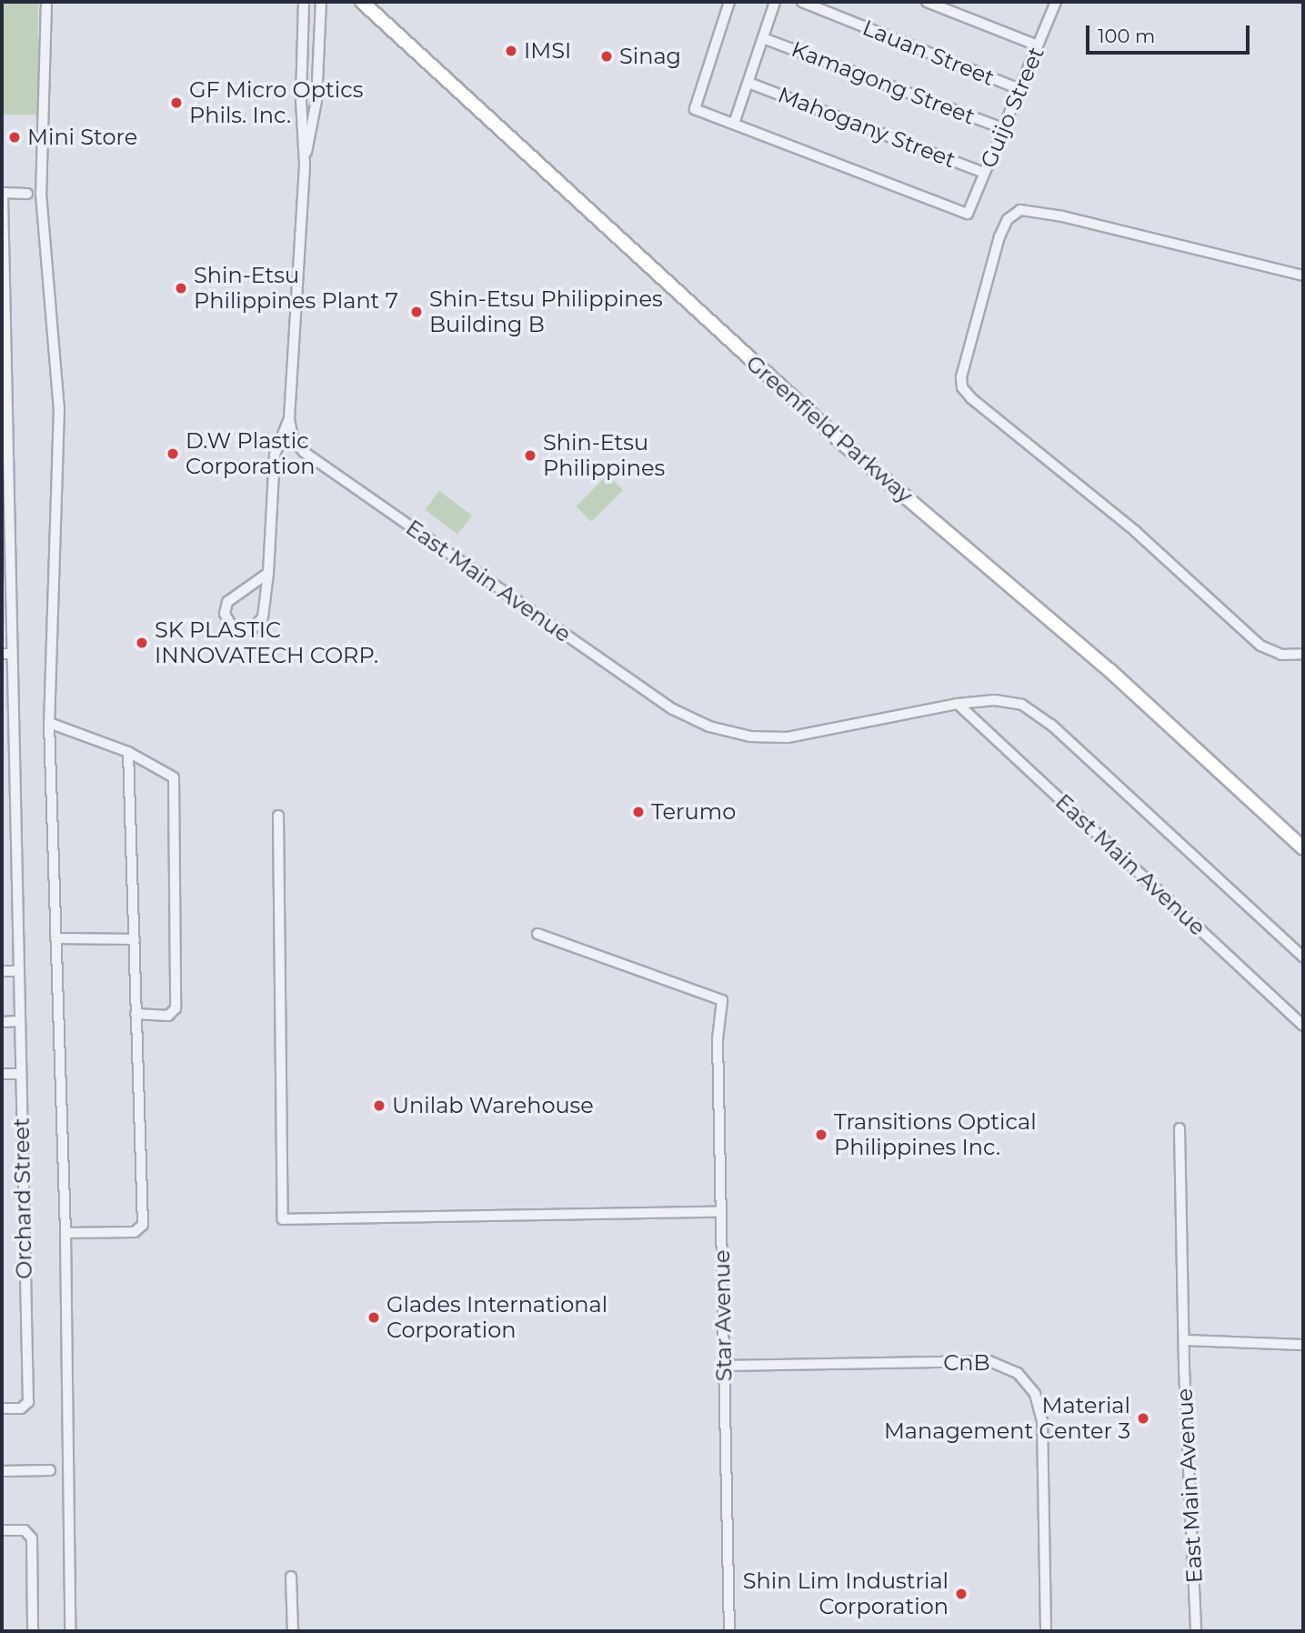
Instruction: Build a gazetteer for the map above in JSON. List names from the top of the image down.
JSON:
{
  "streets": {
    "main road": ["Greenfield Parkway"],
    "street": [
      "Lauan Street",
      "Kamagong Street",
      "Guijo Street",
      "Mahogany Street",
      "East Main Avenue",
      "Orchard Street",
      "Star Avenue",
      "CnB"
    ]
  },
  "crossings": [
    ["Lauan Street", "Guijo Street"],
    ["Kamagong Street", "Guijo Street"],
    ["Guijo Street", "Mahogany Street"],
    ["Star Avenue", "CnB"]
  ],
  "places": [
    "IMSI",
    "Sinag",
    "GF Micro Optics Phils. Inc.",
    "Mini Store",
    "Shin-Etsu Philippines Plant 7",
    "Shin-Etsu Philippines Building B",
    "D.W Plastic Corporation",
    "Shin-Etsu Philippines",
    "SK PLASTIC INNOVATECH CORP.",
    "Terumo",
    "Unilab Warehouse",
    "Transitions Optical Philippines Inc.",
    "Glades International Corporation",
    "Material Management Center 3",
    "Shin Lim Industrial Corporation"
  ],
  "scale_bar": "100 m"
}
